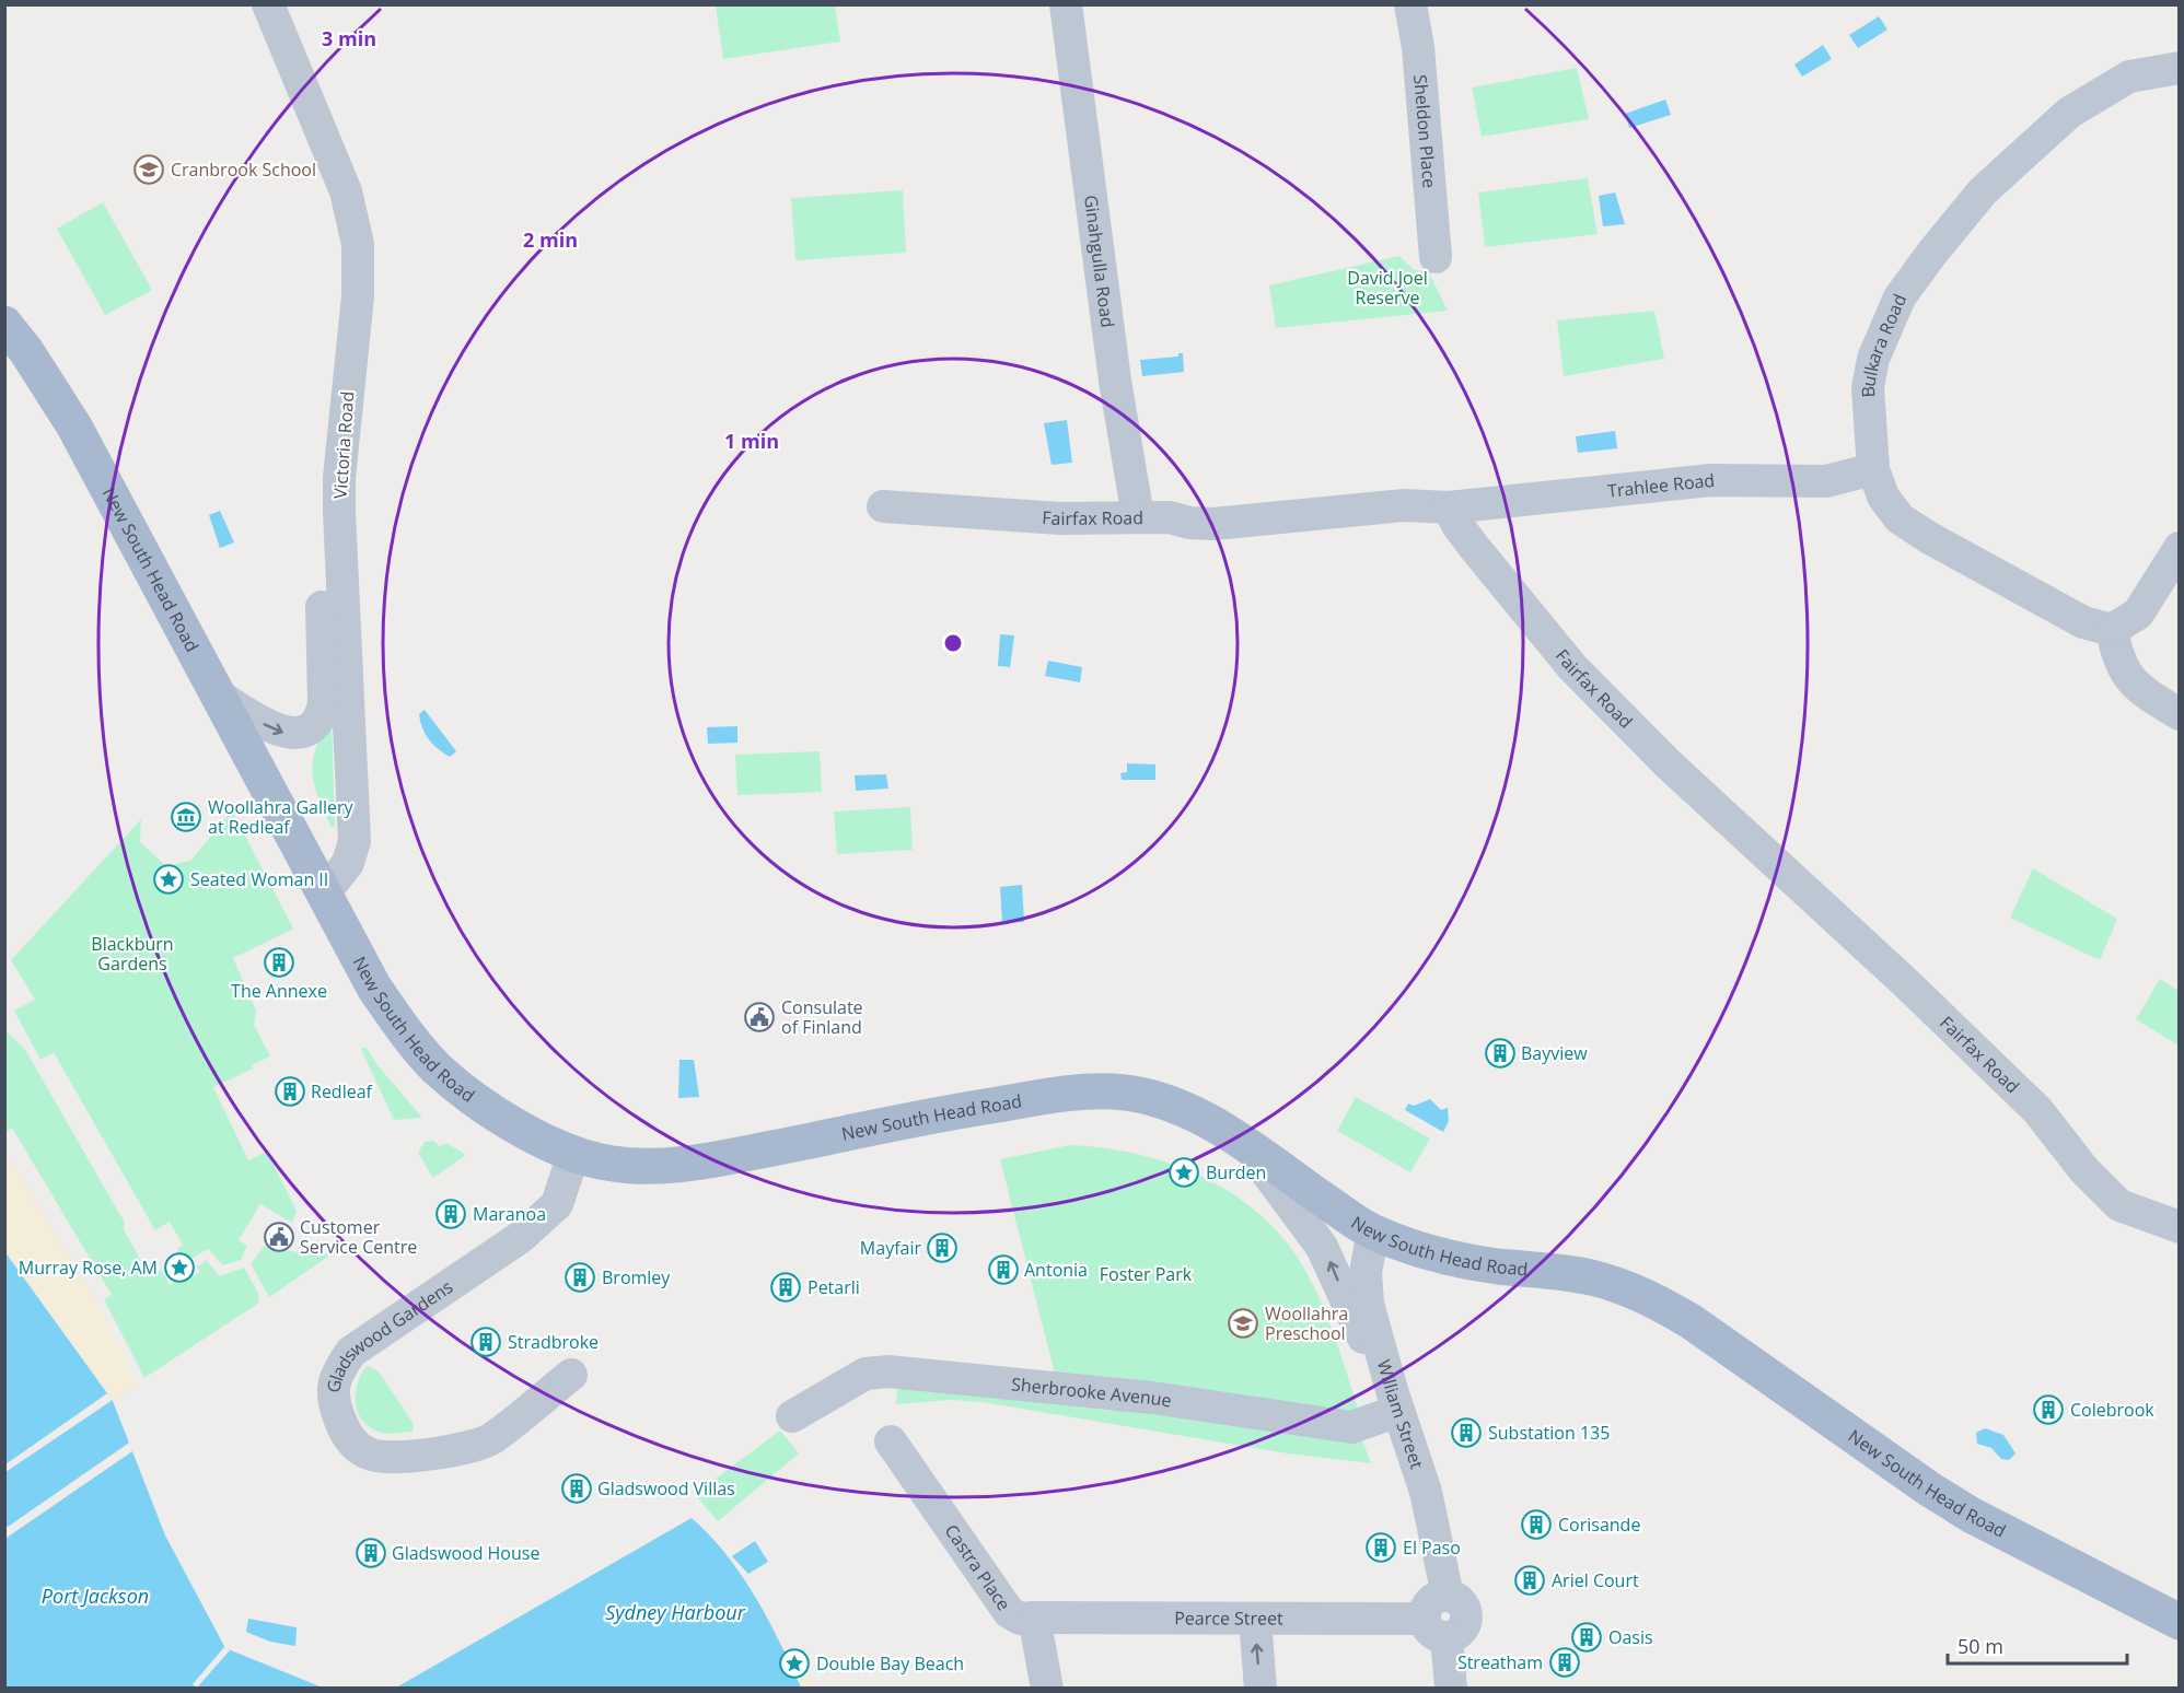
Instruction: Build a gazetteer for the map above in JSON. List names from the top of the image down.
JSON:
{
  "streets": {
    "main road": ["New South Head Road"],
    "street": [
      "Sheldon Place",
      "Ginahgulla Road",
      "Bulkara Road",
      "Victoria Road",
      "Trahlee Road",
      "Fairfax Road",
      "Gladswood Gardens",
      "Sherbrooke Avenue",
      "William Street",
      "Castra Place",
      "Pearce Street"
    ]
  },
  "crossings": [
    ["Ginahgulla Road", "Fairfax Road"],
    ["Bulkara Road", "Trahlee Road"],
    ["Victoria Road", "New South Head Road"],
    ["Trahlee Road", "Fairfax Road"],
    ["New South Head Road", "Gladswood Gardens"],
    ["New South Head Road", "William Street"],
    ["Sherbrooke Avenue", "William Street"],
    ["William Street", "Pearce Street"],
    ["Castra Place", "Pearce Street"]
  ],
  "water": ["Port Jackson", "Sydney Harbour"],
  "parks": ["David Joel Reserve", "Blackburn Gardens", "Foster Park"],
  "places": {
    "school or university": ["Cranbrook School", "Woollahra Preschool"],
    "museum": ["Woollahra Gallery at Redleaf"],
    "place": [
      "Seated Woman II",
      "Burden",
      "Murray Rose, AM",
      "Double Bay Beach"
    ],
    "building": [
      "The Annexe",
      "Bayview",
      "Redleaf",
      "Maranoa",
      "Mayfair",
      "Antonia",
      "Bromley",
      "Petarli",
      "Stradbroke",
      "Colebrook",
      "Substation 135",
      "Gladswood Villas",
      "Corisande",
      "El Paso",
      "Gladswood House",
      "Ariel Court",
      "Oasis",
      "Streatham"
    ],
    "public building": ["Consulate of Finland", "Customer Service Centre"]
  },
  "scale_bar": "50 m",
  "rings": ["3 min", "2 min", "1 min"]
}
